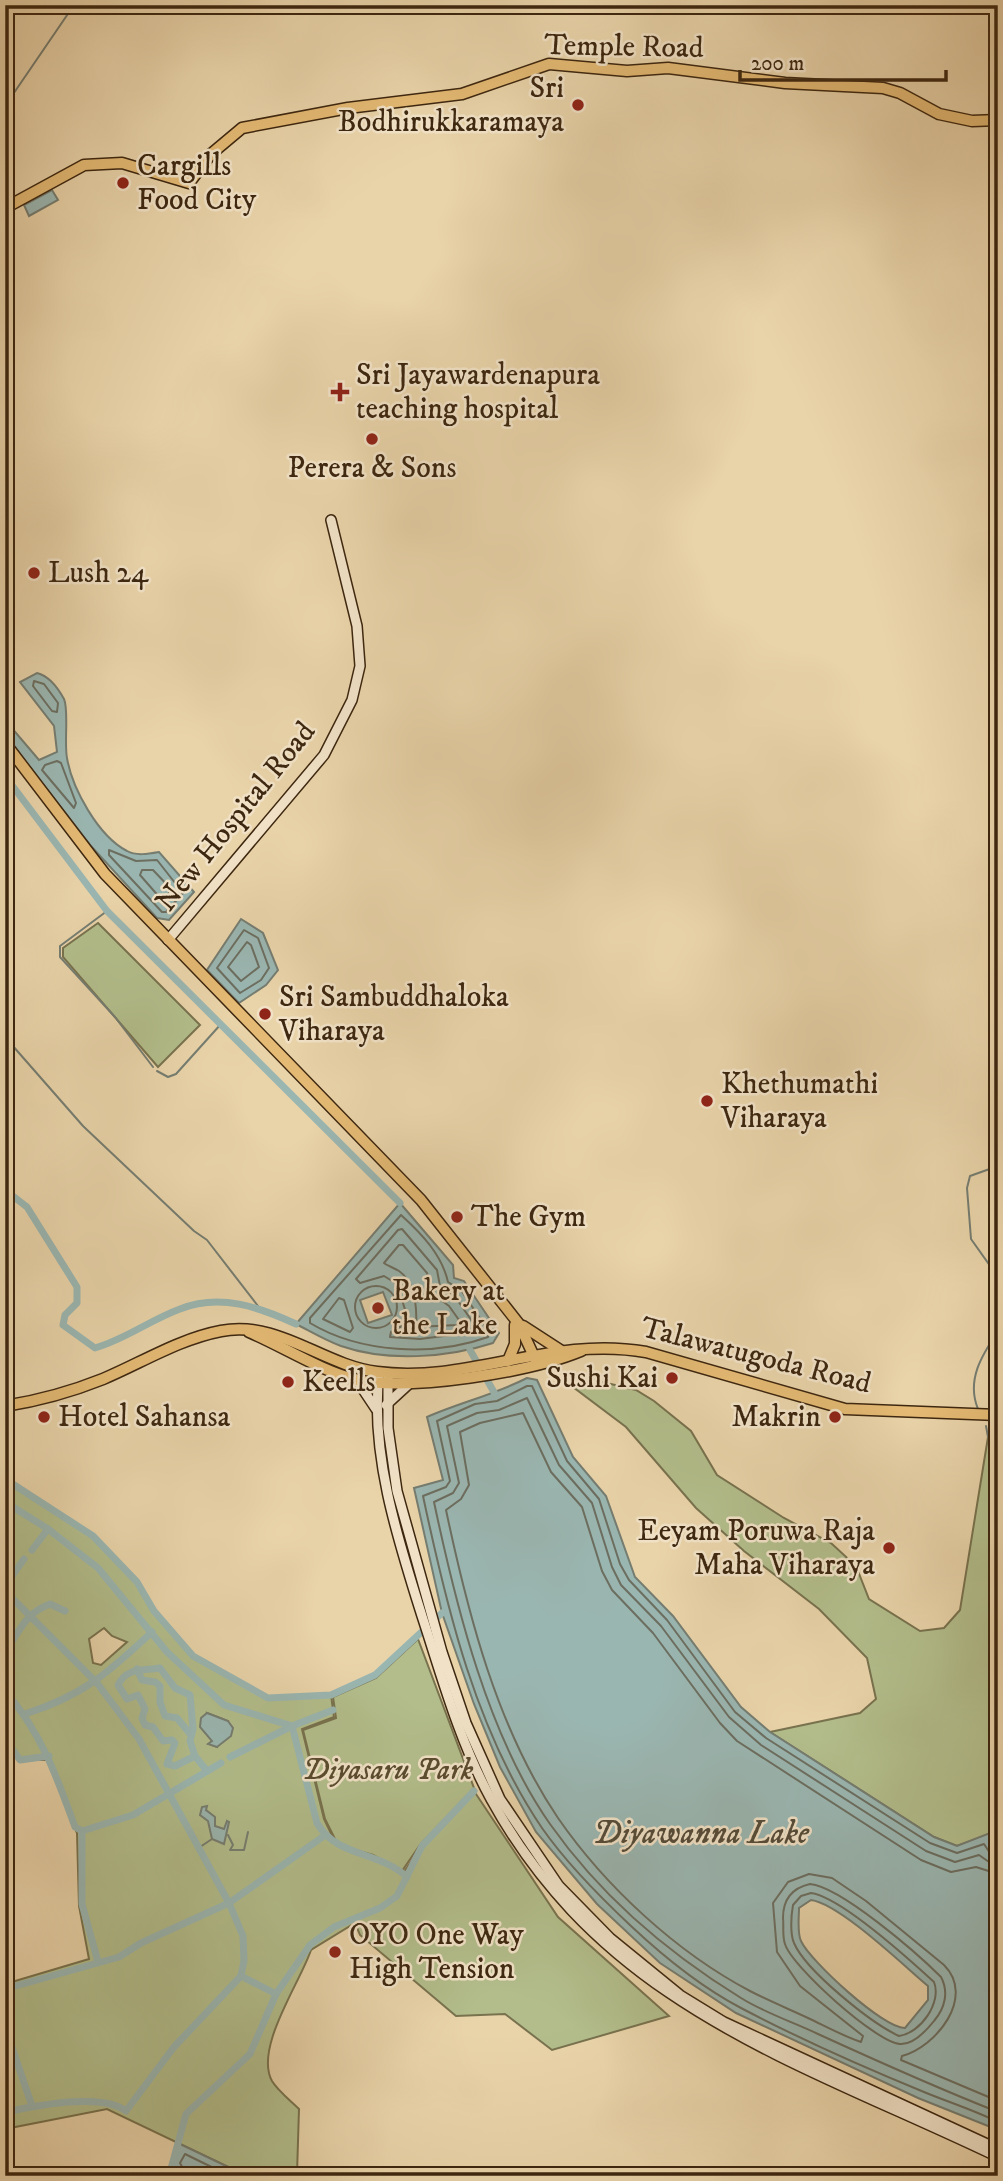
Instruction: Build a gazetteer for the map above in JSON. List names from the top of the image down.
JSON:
{
  "streets": {
    "main road": ["Temple Road", "New Hospital Road", "Talawatugoda Road"]
  },
  "crossings": [
    ["New Hospital Road", "Talawatugoda Road"]
  ],
  "water": ["Diyawanna Lake"],
  "parks": ["Diyasaru Park"],
  "places": {
    "other": [
      "Sri Bodhirukkaramaya",
      "Cargills Food City",
      "Perera & Sons",
      "Lush 24",
      "Sri Sambuddhaloka Viharaya",
      "Khethumathi Viharaya",
      "The Gym",
      "Bakery at the Lake",
      "Sushi Kai",
      "Keells",
      "Hotel Sahansa",
      "Makrin",
      "Eeyam Poruwa Raja Maha Viharaya",
      "OYO One Way High Tension"
    ],
    "health": ["Sri Jayawardenapura teaching hospital"]
  },
  "scale_bar": "200 m"
}
